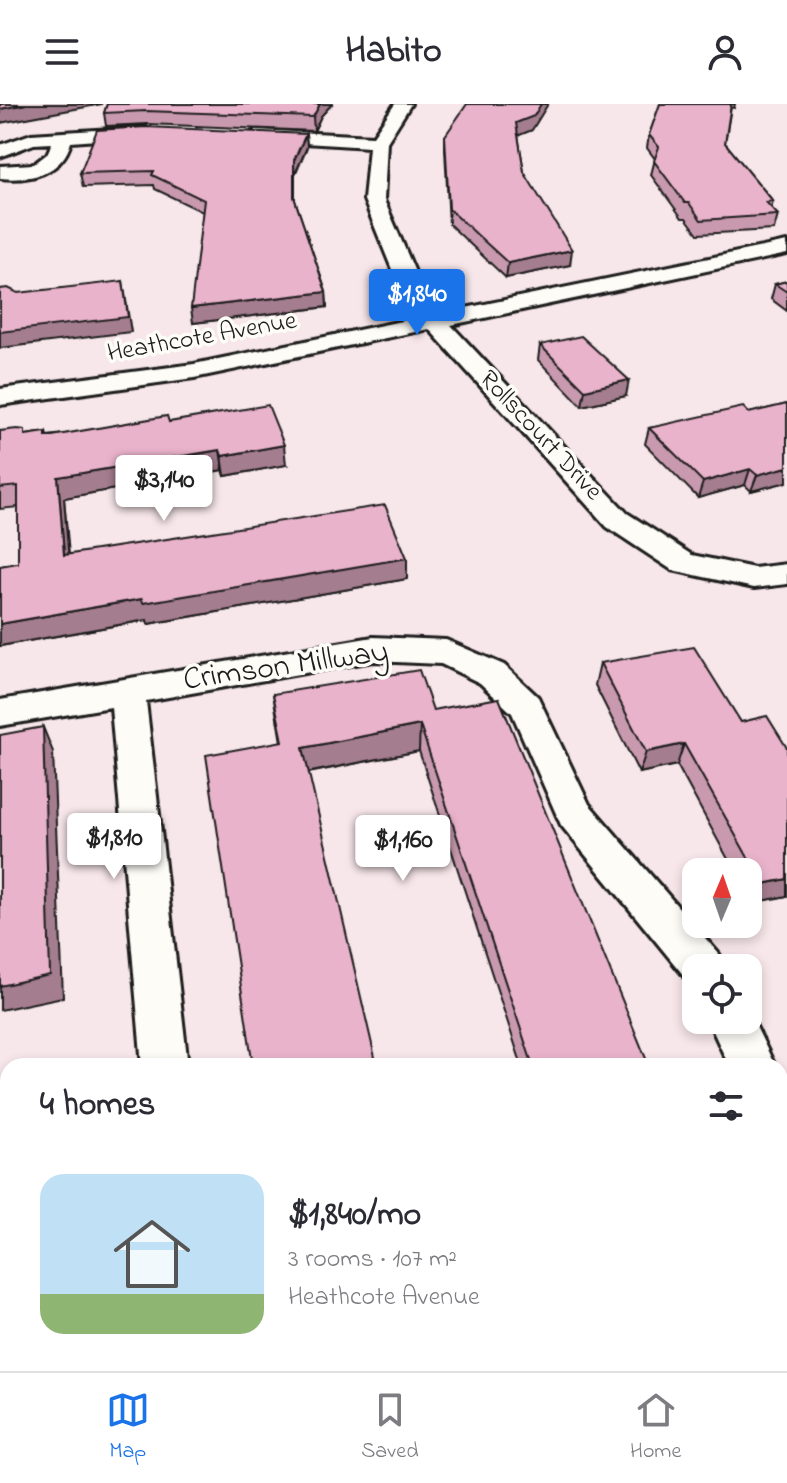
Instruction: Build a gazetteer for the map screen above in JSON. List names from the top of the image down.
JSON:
{
  "streets": {
    "street": ["Heathcote Avenue", "Rollscourt Drive", "Crimson Millway"]
  },
  "crossings": [
    ["Heathcote Avenue", "Rollscourt Drive"]
  ],
  "north": "top",
  "page": {
    "header": "Habito",
    "price": [
      "$1,840",
      "$3,140",
      "$1,810",
      "$1,160"
    ],
    "heading": "4 homes",
    "list": [
      {
        "name": "$1,840/mo",
        "note": "3 rooms · 107 m² · Heathcote Avenue"
      }
    ],
    "tabs": ["Map", "Saved", "Home"]
  }
}
